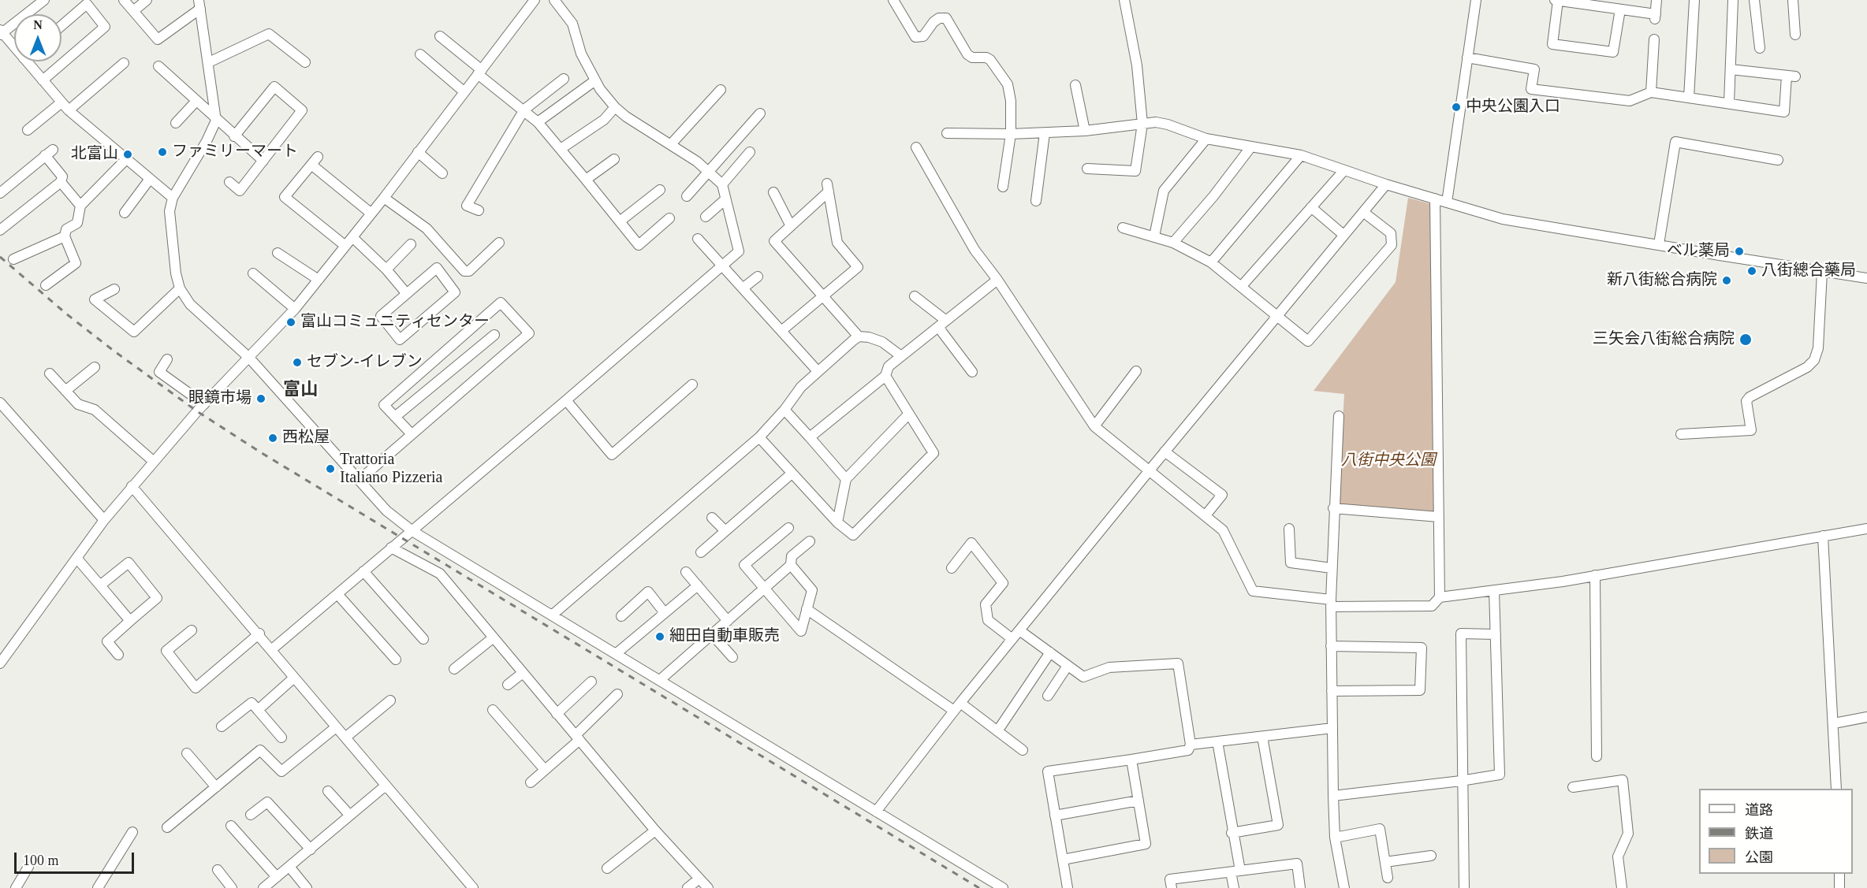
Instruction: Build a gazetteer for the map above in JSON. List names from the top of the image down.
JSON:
{
  "districts": ["富山"],
  "parks": ["八街中央公園"],
  "places": [
    "中央公園入口",
    "ファミリーマート",
    "北富山",
    "ベル薬局",
    "八街總合藥局",
    "新八街総合病院",
    "富山コミュニティセンター",
    "三矢会八街総合病院",
    "セブン-イレブン",
    "眼鏡市場",
    "西松屋",
    "Trattoria Italiano Pizzeria",
    "細田自動車販売"
  ],
  "legend": ["道路", "鉄道", "公園"],
  "scale_bar": "100 m",
  "north": "top"
}
